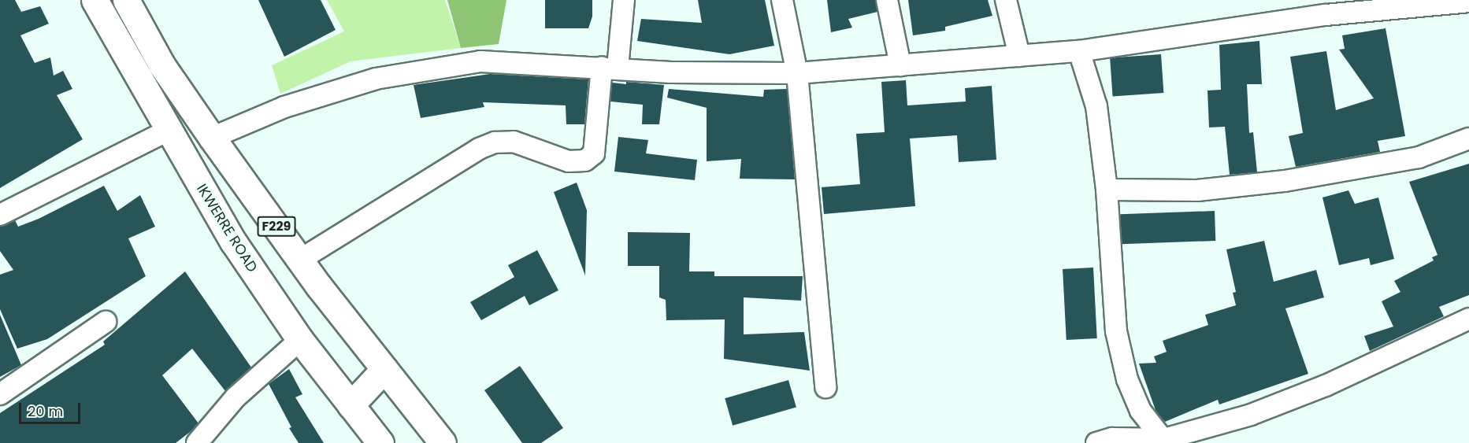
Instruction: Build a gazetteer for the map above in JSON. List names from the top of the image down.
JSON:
{
  "streets": {
    "main road": ["F229", "IKWERRE ROAD"]
  },
  "scale_bar": "20 m"
}
